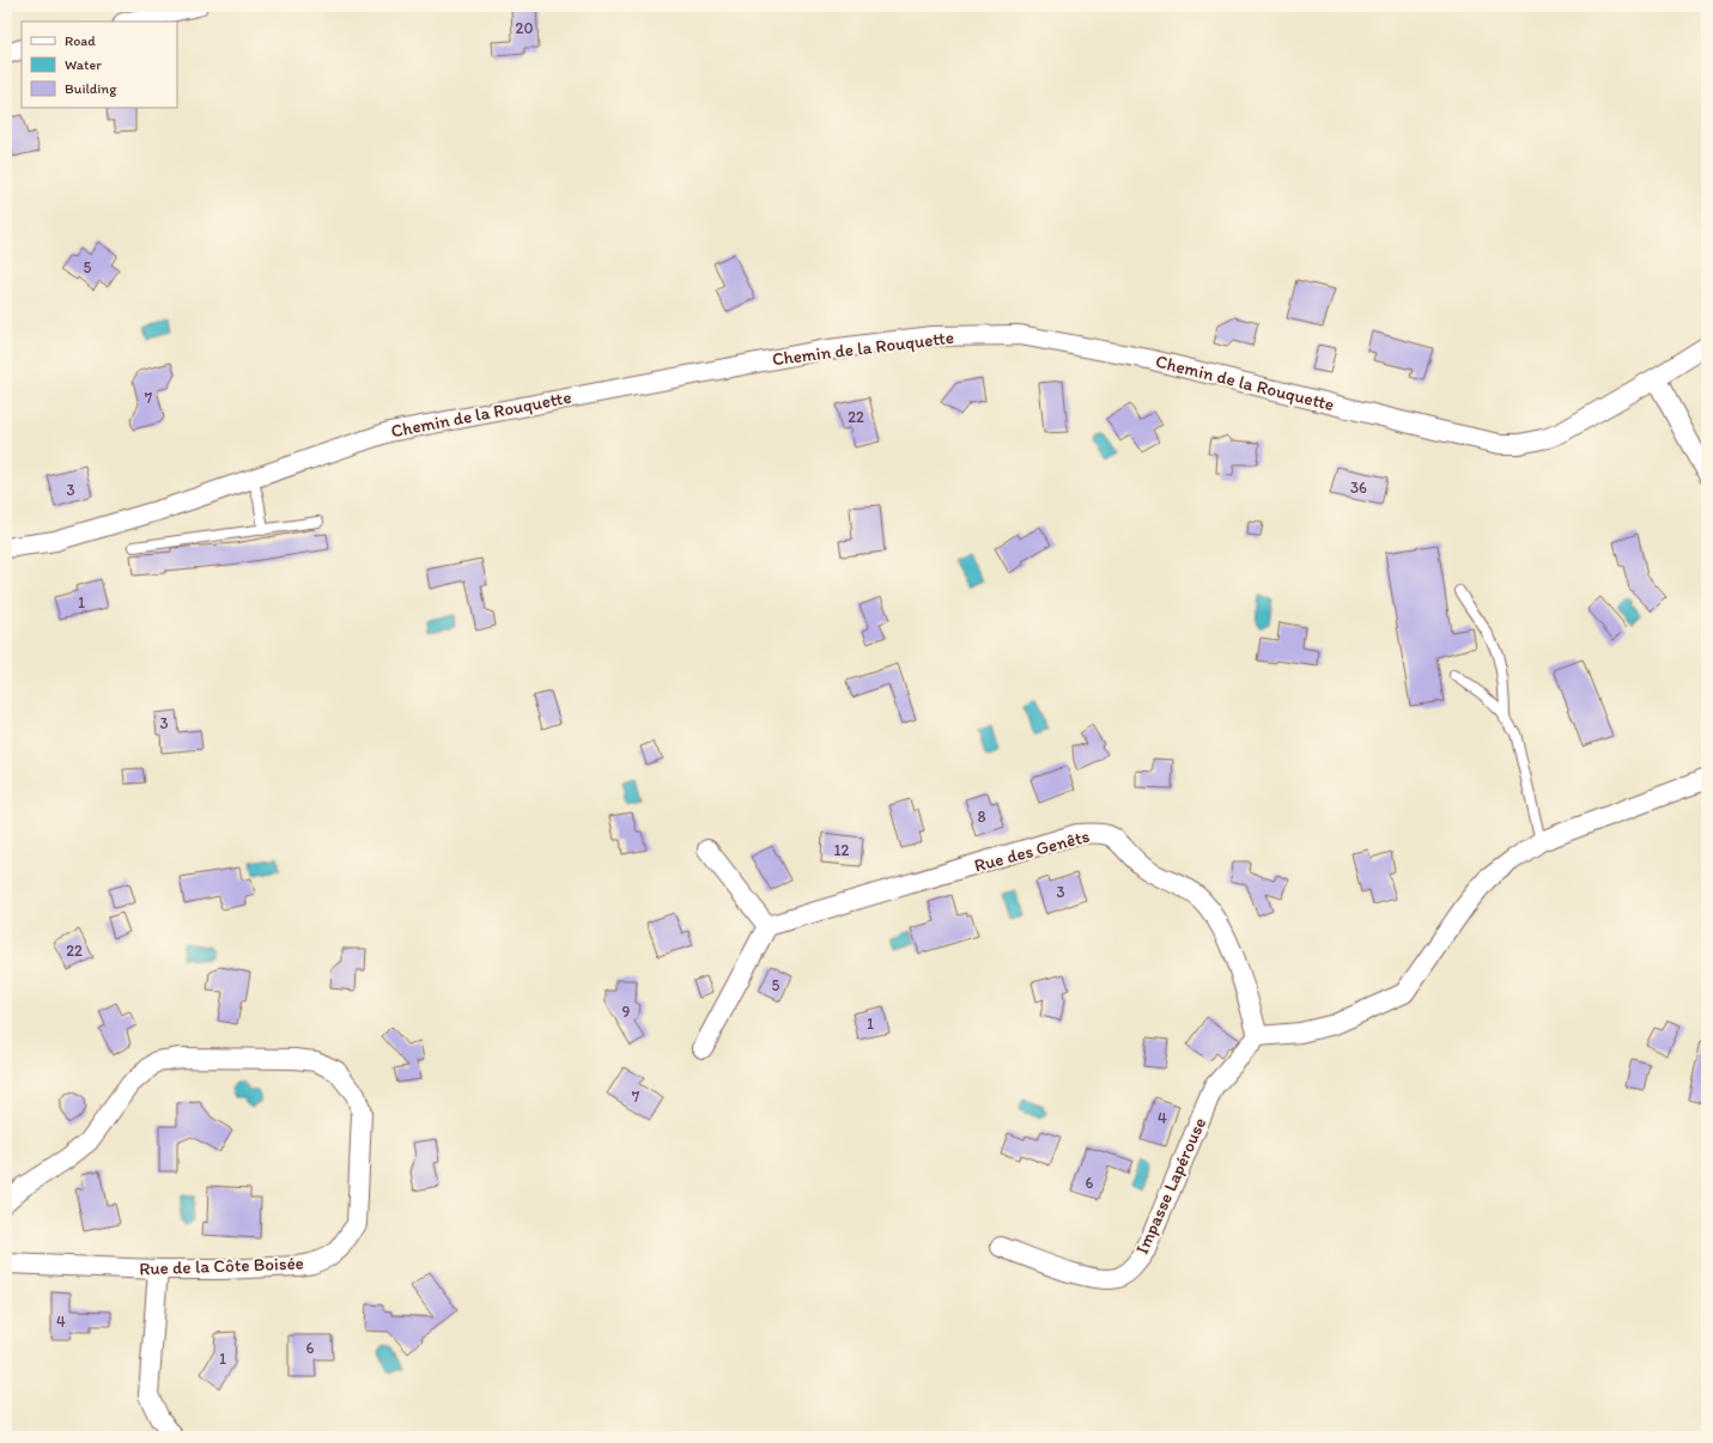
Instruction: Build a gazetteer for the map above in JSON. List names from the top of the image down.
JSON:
{
  "streets": {
    "street": [
      "Chemin de la Rouquette",
      "Rue des Genêts",
      "Impasse Lapérouse",
      "Rue de la Côte Boisée"
    ]
  },
  "crossings": [
    ["Rue des Genêts", "Impasse Lapérouse"]
  ],
  "house_numbers": [
    "20",
    "5",
    "7",
    "22",
    "36",
    "3",
    "1",
    "3",
    "8",
    "12",
    "3",
    "22",
    "5",
    "9",
    "1",
    "7",
    "4",
    "6",
    "4",
    "6",
    "1"
  ],
  "legend": ["Road", "Water", "Building"]
}
